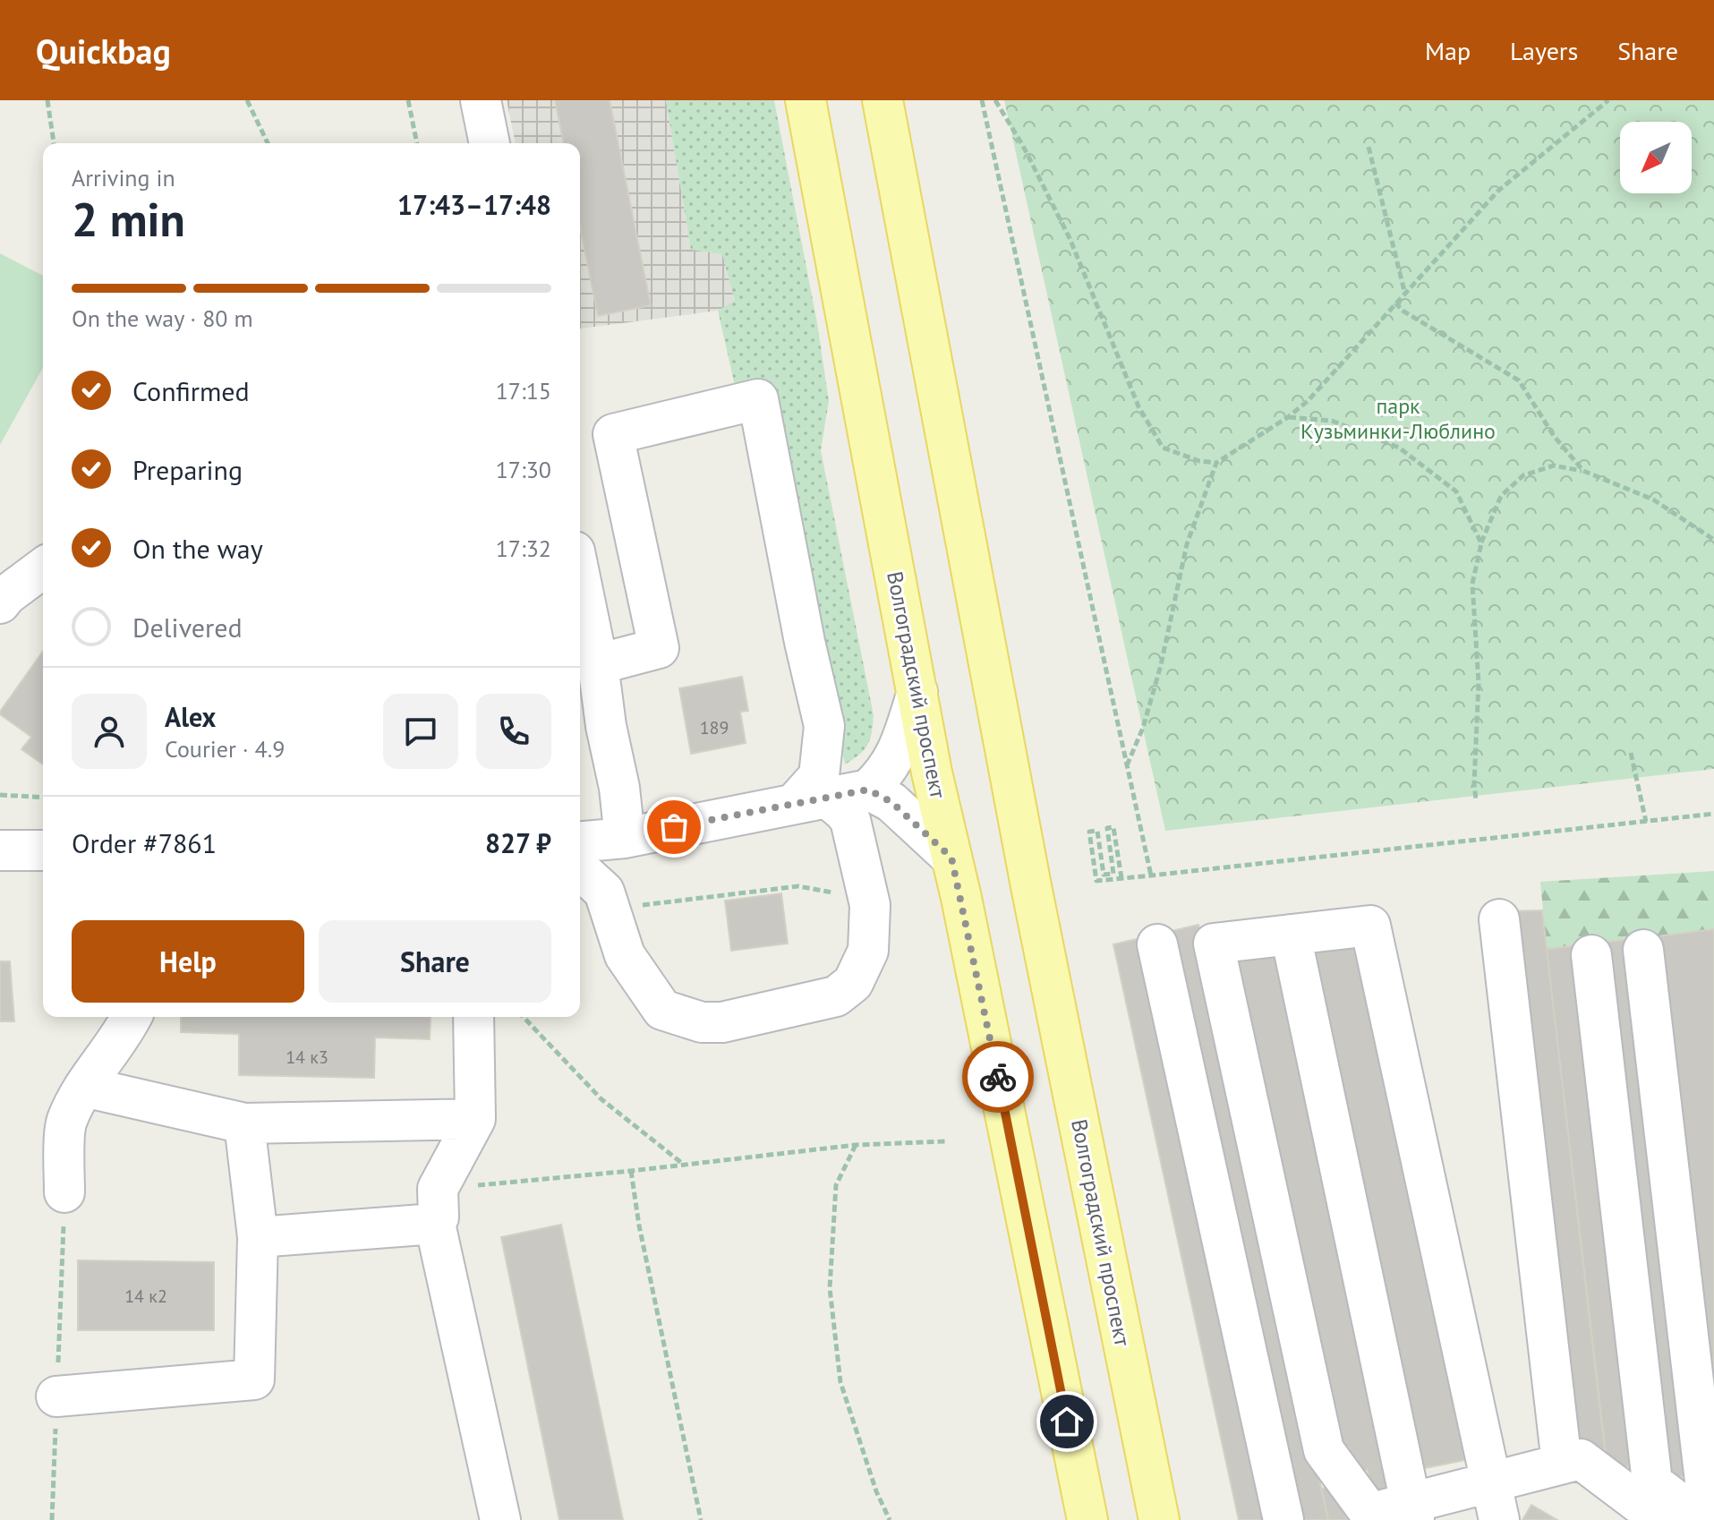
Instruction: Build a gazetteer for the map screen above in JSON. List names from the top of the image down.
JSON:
{
  "streets": {
    "main road": ["Волгоградский проспект"]
  },
  "parks": ["парк Кузьминки-Люблино"],
  "house_numbers": ["189", "14 к3", "14 к2"],
  "north": "bottom left",
  "page": {
    "header": "Quickbag",
    "nav": ["Map", "Layers", "Share"],
    "heading": ["2 min", "Arriving in", "17:43–17:48"],
    "panel": [
      "Alex",
      "Courier · 4.9",
      "Order #7861",
      "827 ₽"
    ],
    "bar": "On the way · 80 m",
    "list": [
      ["Confirmed", "17:15"],
      ["Preparing", "17:30"],
      ["On the way", "17:32"],
      "Delivered"
    ],
    "buttons": ["Help", "Share"]
  }
}
